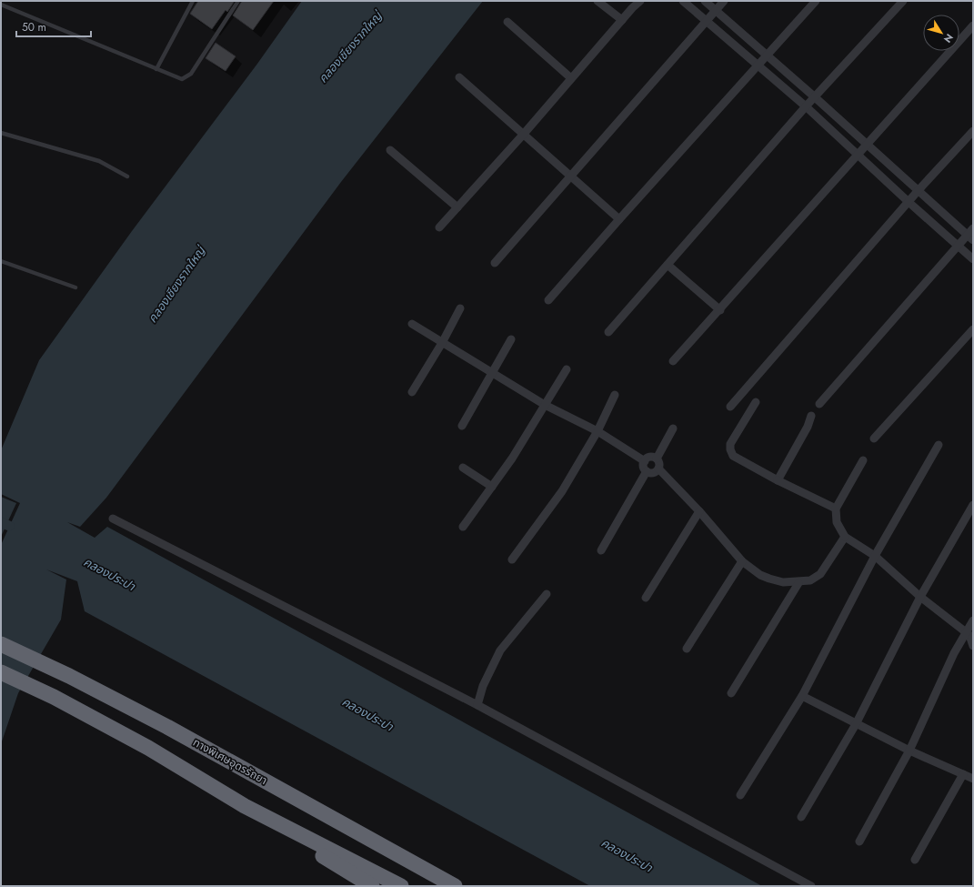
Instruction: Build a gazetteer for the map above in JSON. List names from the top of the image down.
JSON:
{
  "streets": {
    "highway": ["ทางพิเศษอุดรรัถยา"]
  },
  "water": ["คลองเชียงรากใหญ่", "คลองประปา"],
  "scale_bar": "50 m",
  "north": "bottom right"
}
